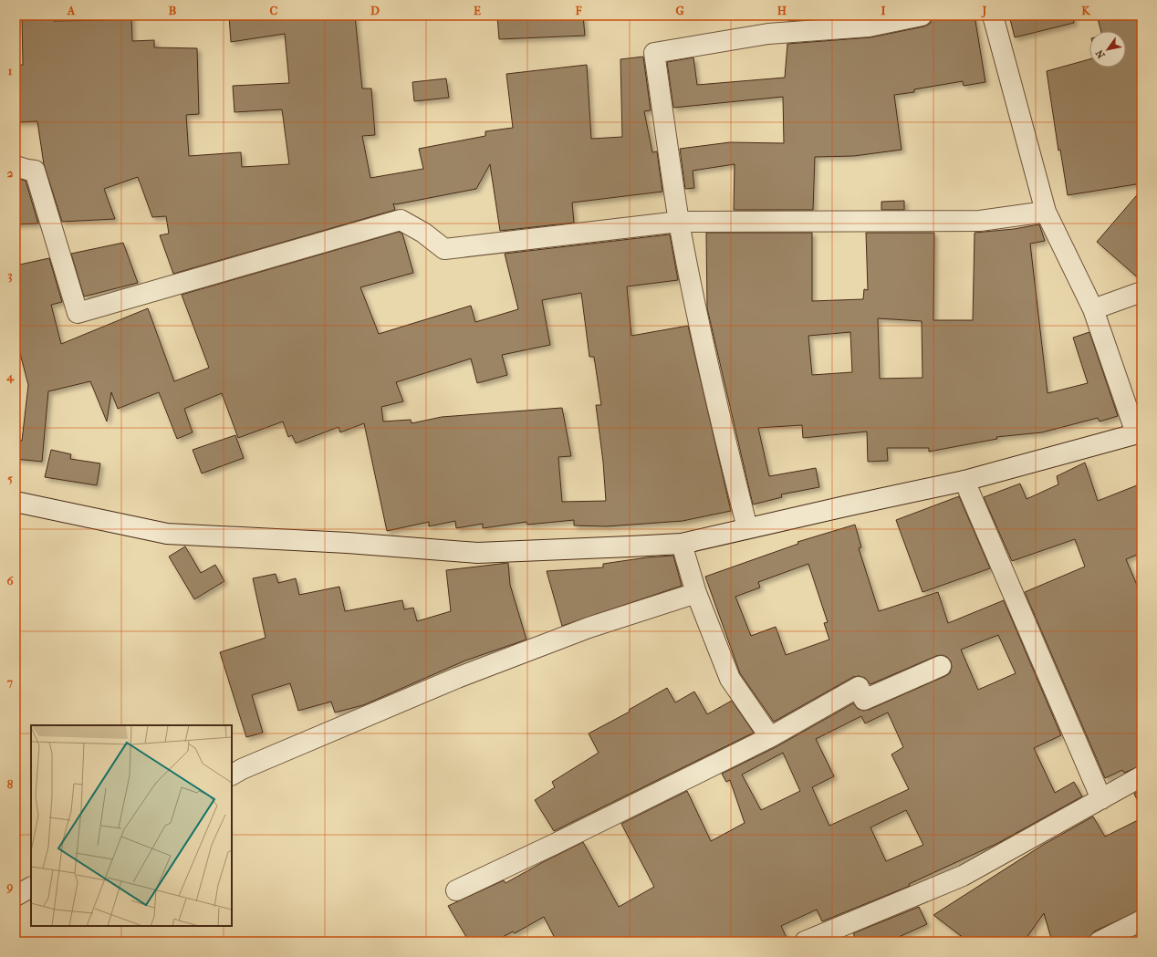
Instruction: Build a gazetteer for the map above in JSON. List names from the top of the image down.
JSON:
{
  "north": "bottom left",
  "grid": {
    "columns": [
      "A",
      "B",
      "C",
      "D",
      "E",
      "F",
      "G",
      "H",
      "I",
      "J",
      "K"
    ],
    "rows": [
      "1",
      "2",
      "3",
      "4",
      "5",
      "6",
      "7",
      "8",
      "9"
    ]
  }
}
